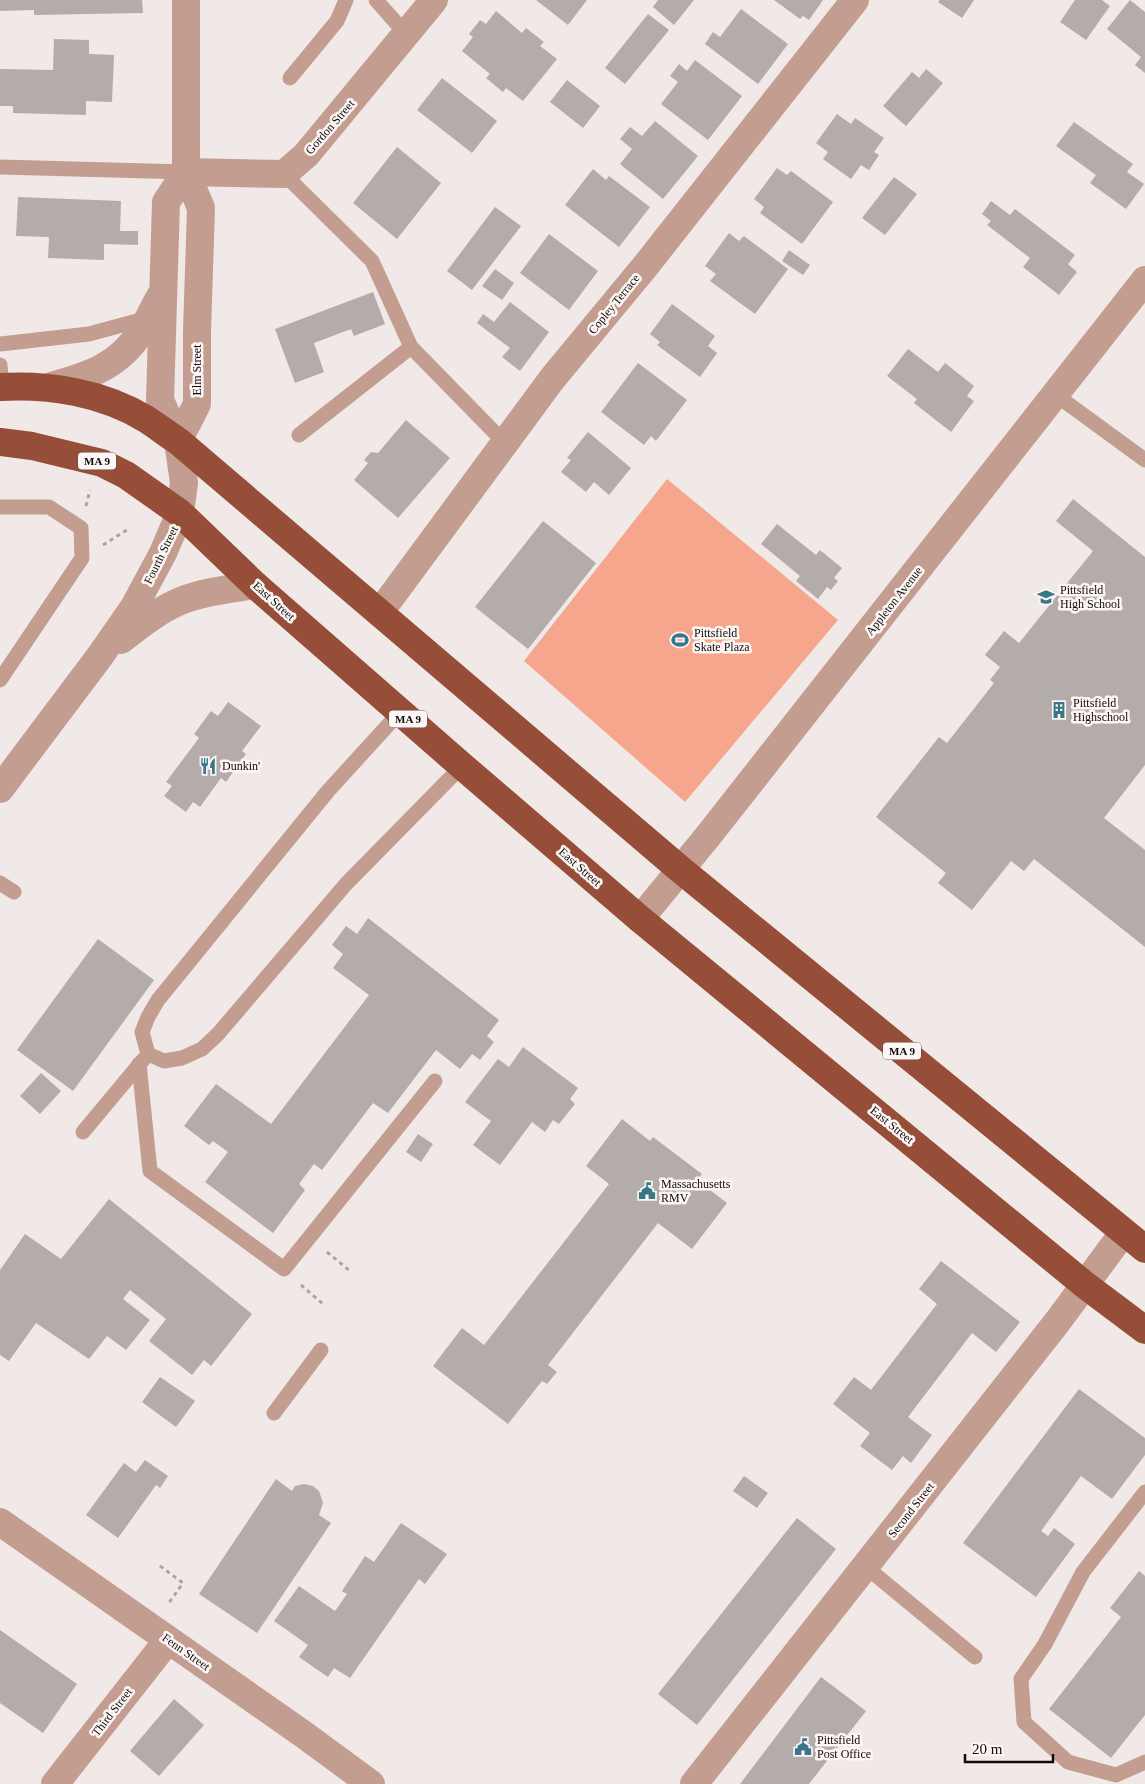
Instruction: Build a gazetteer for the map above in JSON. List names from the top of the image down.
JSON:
{
  "streets": {
    "highway": ["MA 9", "East Street"],
    "street": [
      "Gordon Street",
      "Copley Terrace",
      "Elm Street",
      "Fourth Street",
      "Appleton Avenue",
      "Second Street",
      "Fenn Street",
      "Third Street"
    ]
  },
  "crossings": [
    ["Copley Terrace", "MA 9"],
    ["Elm Street", "MA 9"],
    ["Elm Street", "Fourth Street"],
    ["MA 9", "Fourth Street"],
    ["MA 9", "Appleton Avenue"],
    ["MA 9", "Second Street"],
    ["Fourth Street", "East Street"],
    ["East Street", "Appleton Avenue"],
    ["East Street", "Second Street"],
    ["Fenn Street", "Third Street"]
  ],
  "places": {
    "school or university": ["Pittsfield High School"],
    "sports": ["Pittsfield Skate Plaza"],
    "building": ["Pittsfield Highschool"],
    "restaurant": ["Dunkin'"],
    "public building": ["Massachusetts RMV", "Pittsfield Post Office"]
  },
  "scale_bar": "20 m"
}
